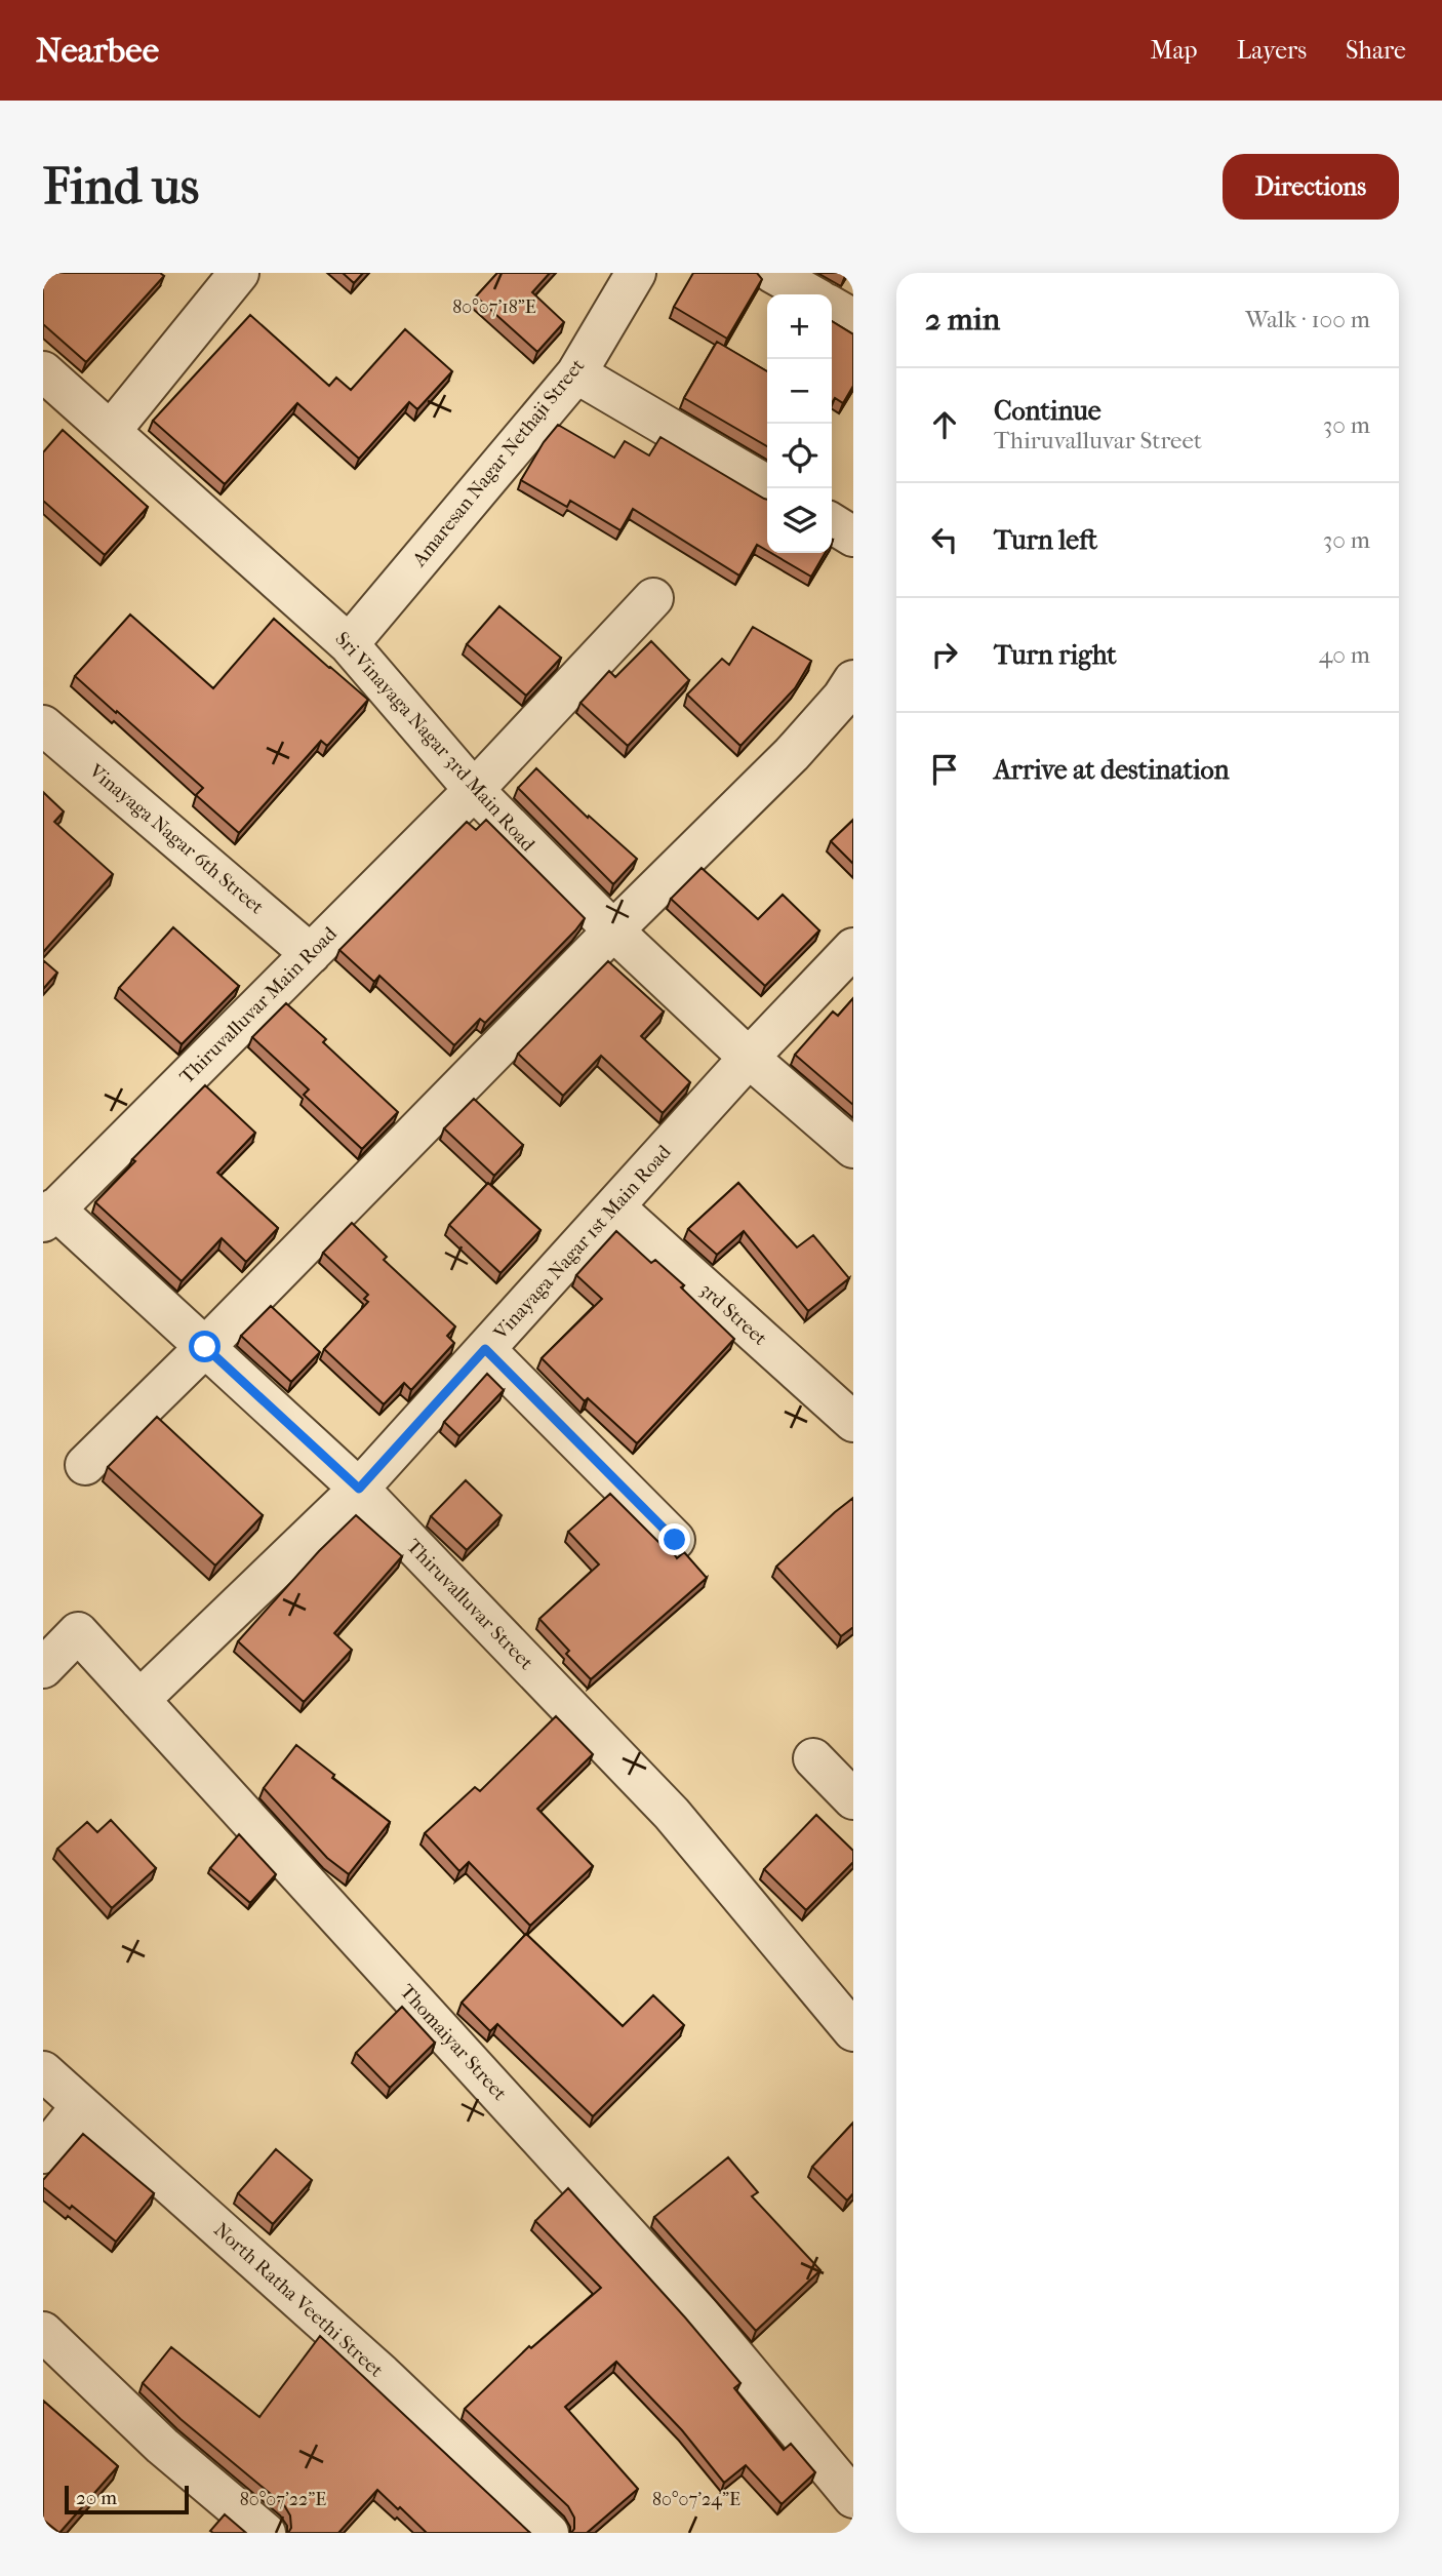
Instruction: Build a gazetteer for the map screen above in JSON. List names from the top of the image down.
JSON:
{
  "streets": {
    "street": [
      "Amaresan Nagar Nethaji Street",
      "Sri Vinayaga Nagar 3rd Main Road",
      "Vinayaga Nagar 6th Street",
      "Thiruvalluvar Main Road",
      "Vinayaga Nagar 1st Main Road",
      "3rd Street",
      "Thiruvalluvar Street",
      "Thomaiyar Street",
      "North Ratha Veethi Street"
    ]
  },
  "crossings": [
    ["Amaresan Nagar Nethaji Street", "Sri Vinayaga Nagar 3rd Main Road"],
    ["Sri Vinayaga Nagar 3rd Main Road", "Thiruvalluvar Main Road"],
    ["Sri Vinayaga Nagar 3rd Main Road", "Vinayaga Nagar 1st Main Road"],
    ["Vinayaga Nagar 6th Street", "Thiruvalluvar Main Road"],
    ["Thiruvalluvar Main Road", "Thiruvalluvar Street"],
    ["Vinayaga Nagar 1st Main Road", "3rd Street"],
    ["Vinayaga Nagar 1st Main Road", "Thiruvalluvar Street"],
    ["Vinayaga Nagar 1st Main Road", "Thomaiyar Street"]
  ],
  "scale_bar": "20 m",
  "page": {
    "header": "Nearbee",
    "nav": ["Map", "Layers", "Share"],
    "buttons": "Directions",
    "title": "Find us",
    "heading": ["2 min", "Walk · 100 m"],
    "map_buttons": ["+", "−"],
    "list": [
      ["Continue", "Thiruvalluvar Street", "30 m"],
      ["Turn left", "30 m"],
      ["Turn right", "40 m"],
      "Arrive at destination"
    ],
    "scale": "20 m"
  },
  "coordinates": ["80°07'18\"E", "80°07'22\"E", "80°07'24\"E"]
}
